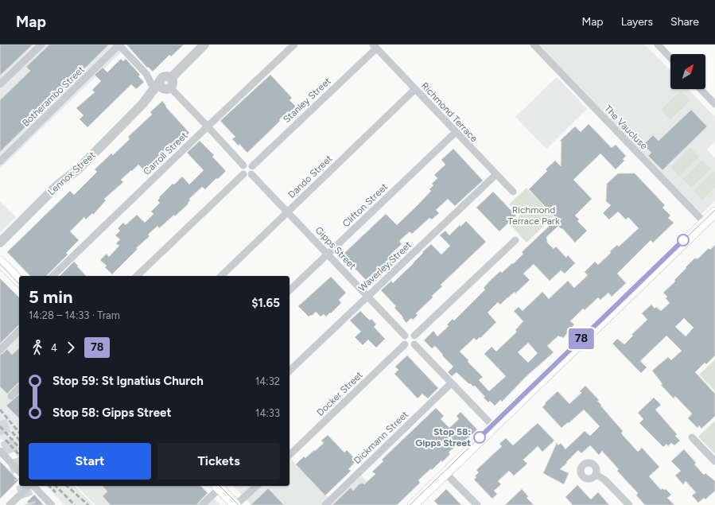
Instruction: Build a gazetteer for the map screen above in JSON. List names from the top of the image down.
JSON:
{
  "streets": {
    "street": [
      "Botherambo Street",
      "Stanley Street",
      "Richmond Terrace",
      "The Vaucluse",
      "Carroll Street",
      "Lennox Street",
      "Dando Street",
      "Clifton Street",
      "Gipps Street",
      "Waverley Street",
      "Docker Street",
      "Dickmann Street"
    ]
  },
  "crossings": [
    ["Stanley Street", "Richmond Terrace"],
    ["Stanley Street", "Gipps Street"],
    ["Richmond Terrace", "Dando Street"],
    ["Richmond Terrace", "Clifton Street"],
    ["Richmond Terrace", "Waverley Street"],
    ["Dando Street", "Gipps Street"],
    ["Clifton Street", "Gipps Street"],
    ["Gipps Street", "Waverley Street"],
    ["Gipps Street", "Docker Street"]
  ],
  "parks": ["Richmond Terrace Park"],
  "places": ["Stop 58: Gipps Street"],
  "lines": ["tram line 78"],
  "north": "top right",
  "page": {
    "header": "Map",
    "nav": ["Map", "Layers", "Share"],
    "on_map": "78",
    "heading": ["5 min", "14:28 – 14:33 · Tram", "$1.65"],
    "legs": ["4", "78"],
    "list": [
      {
        "name": "Stop 59: St Ignatius Church",
        "value": "14:32"
      },
      {
        "name": "Stop 58: Gipps Street",
        "value": "14:33"
      }
    ],
    "buttons": ["Start", "Tickets"]
  }
}
